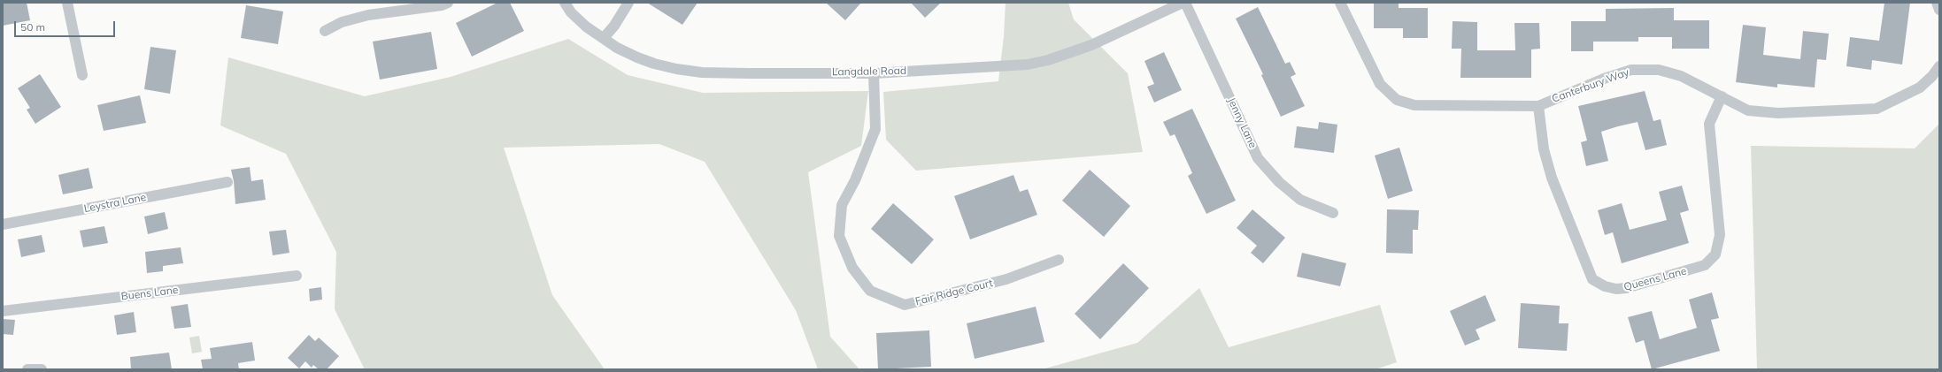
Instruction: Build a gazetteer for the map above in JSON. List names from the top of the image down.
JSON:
{
  "streets": {
    "street": [
      "Langdale Road",
      "Canterbury Way",
      "Jenny Lane",
      "Leystra Lane",
      "Queens Lane",
      "Fair Ridge Court",
      "Buens Lane"
    ]
  },
  "crossings": [
    ["Langdale Road", "Jenny Lane"],
    ["Langdale Road", "Fair Ridge Court"],
    ["Canterbury Way", "Queens Lane"]
  ],
  "scale_bar": "50 m"
}
